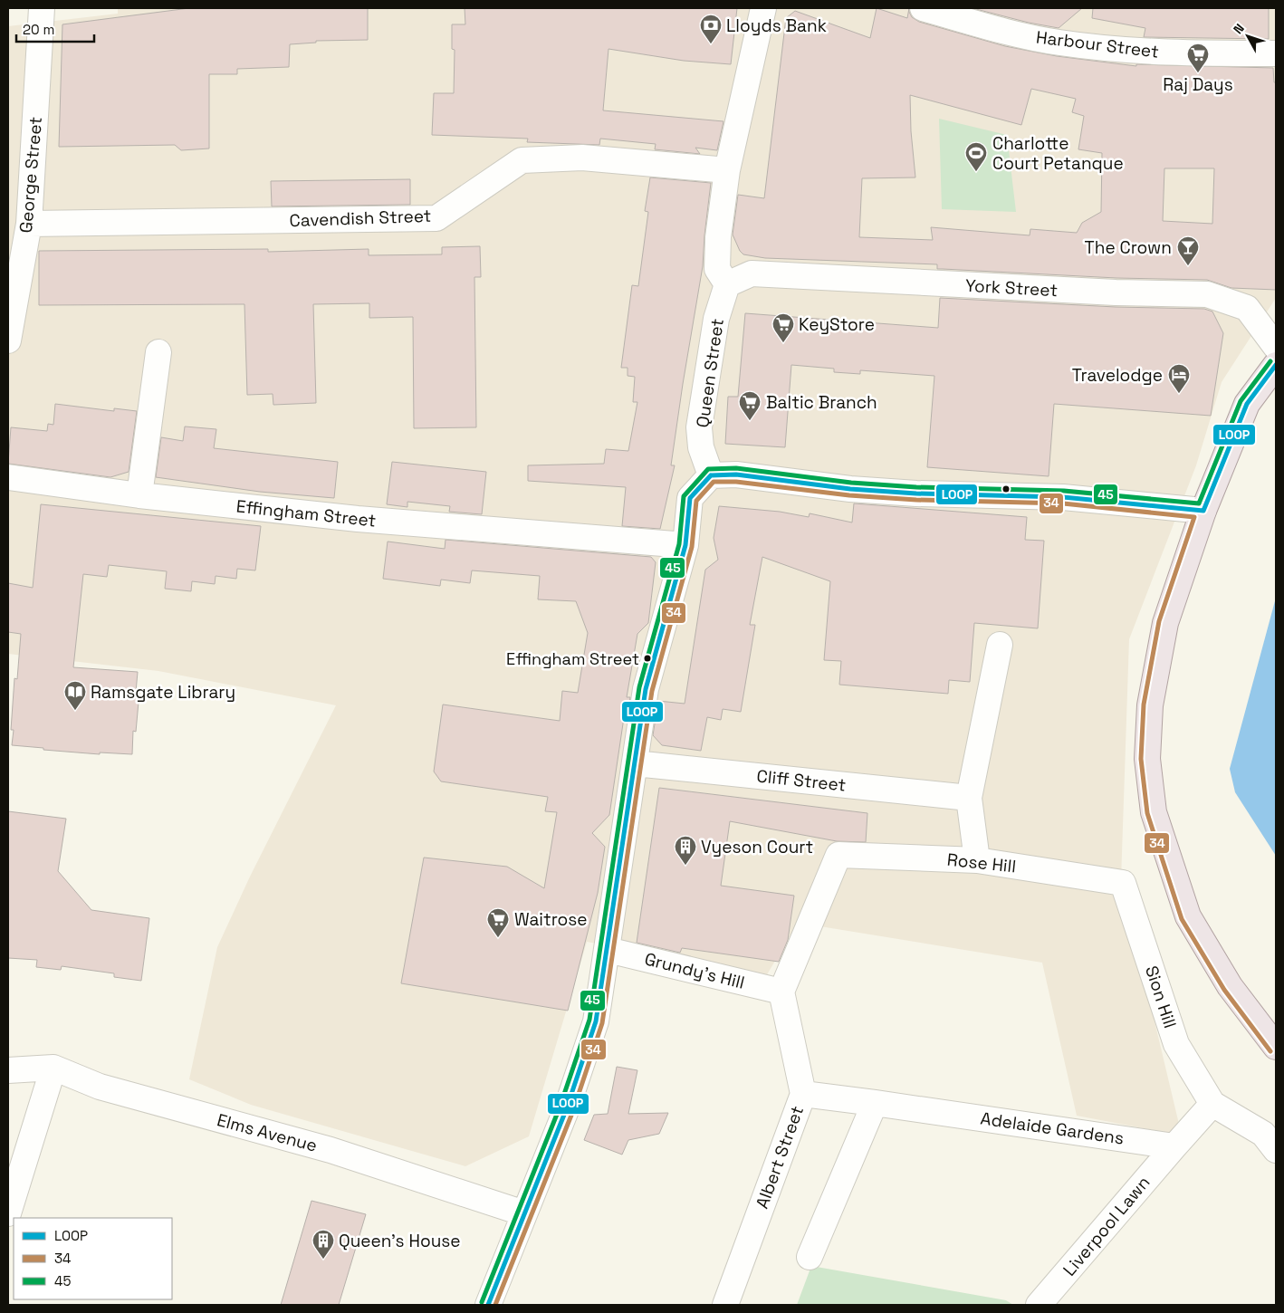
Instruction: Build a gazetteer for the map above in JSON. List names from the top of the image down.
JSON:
{
  "streets": {
    "street": [
      "Harbour Street",
      "George Street",
      "Cavendish Street",
      "York Street",
      "Queen Street",
      "Effingham Street",
      "Cliff Street",
      "Rose Hill",
      "Grundy's Hill",
      "Sion Hill",
      "Adelaide Gardens",
      "Elms Avenue",
      "Albert Street",
      "Liverpool Lawn"
    ]
  },
  "crossings": [
    ["George Street", "Cavendish Street"],
    ["York Street", "Queen Street"],
    ["Rose Hill", "Grundy's Hill"],
    ["Rose Hill", "Sion Hill"],
    ["Rose Hill", "Albert Street"],
    ["Grundy's Hill", "Albert Street"],
    ["Adelaide Gardens", "Albert Street"],
    ["Adelaide Gardens", "Liverpool Lawn"]
  ],
  "places": {
    "bank": ["Lloyds Bank"],
    "supermarket": [
      "Raj Days",
      "KeyStore",
      "Baltic Branch",
      "Waitrose"
    ],
    "sports": ["Charlotte Court Petanque"],
    "bar": ["The Crown"],
    "hotel": ["Travelodge"],
    "other": ["Effingham Street"],
    "library": ["Ramsgate Library"],
    "building": ["Vyeson Court", "Queen's House"]
  },
  "lines": ["transit line 45", "transit line LOOP", "transit line 34"],
  "legend": ["LOOP", "34", "45"],
  "scale_bar": "20 m",
  "north": "top left"
}
